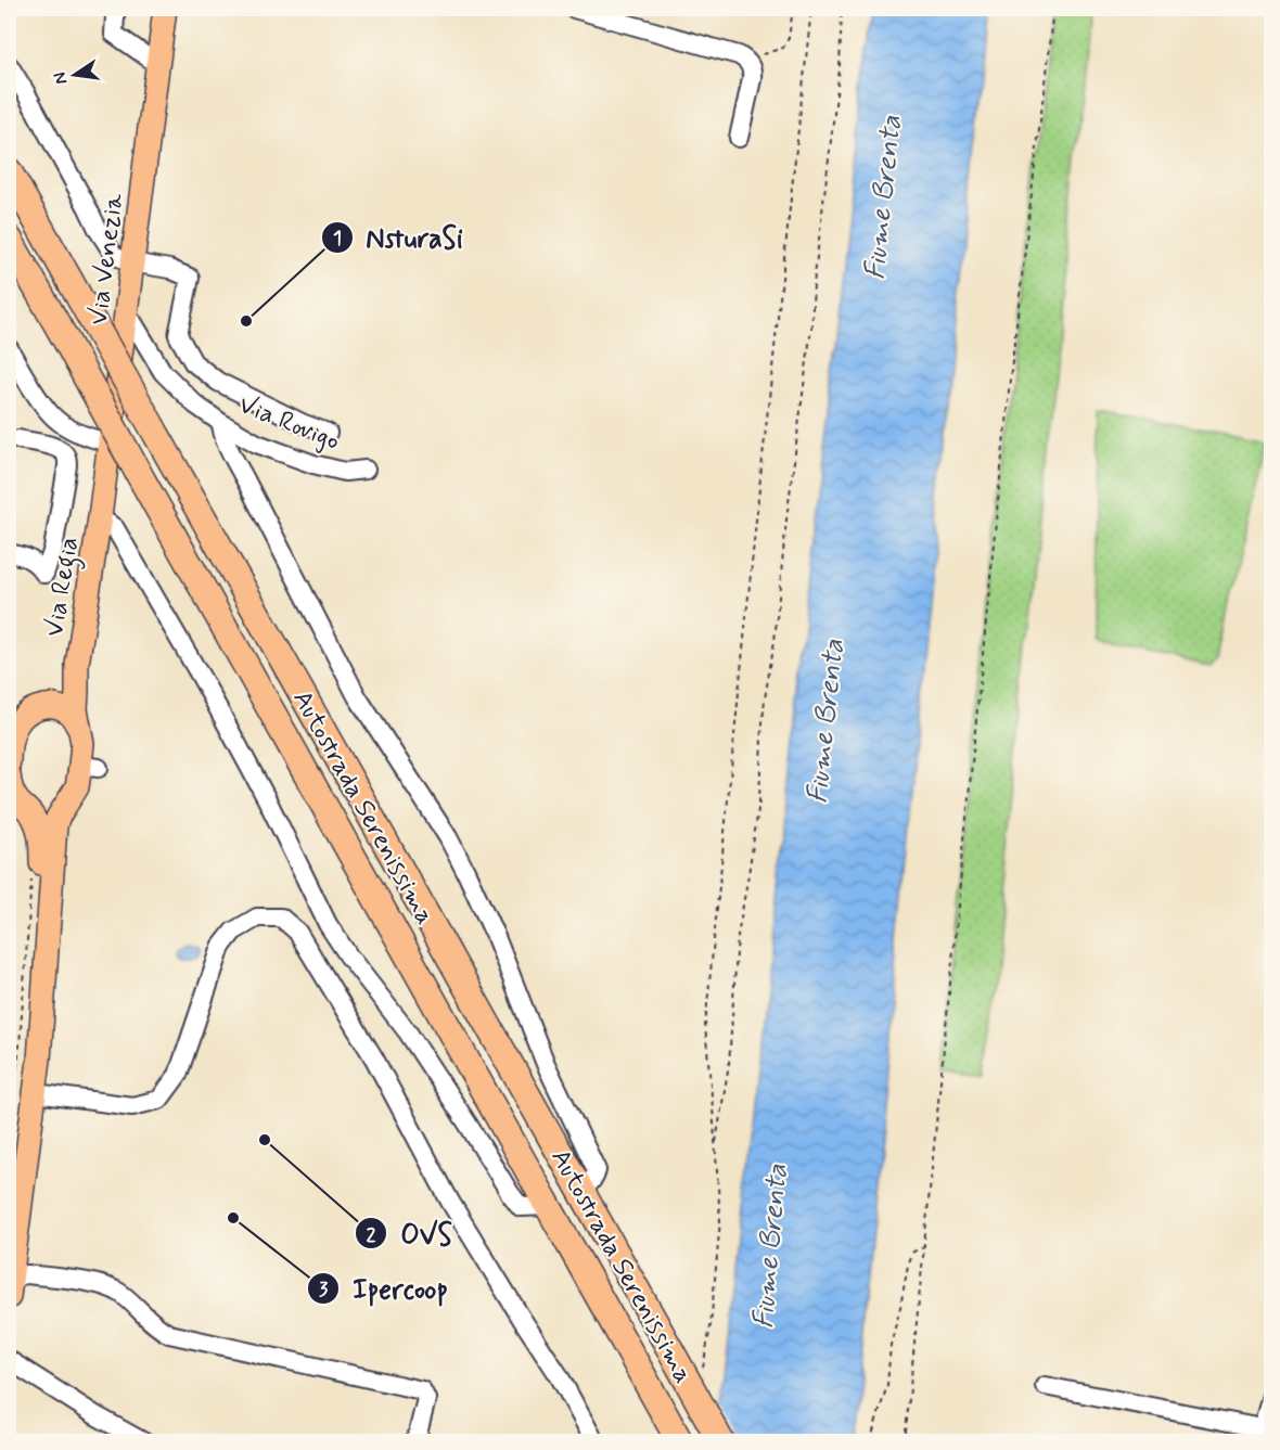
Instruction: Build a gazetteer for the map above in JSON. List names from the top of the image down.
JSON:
{
  "streets": {
    "highway": ["Autostrada Serenissima"],
    "main road": ["Via Venezia", "Via Regia"],
    "street": ["Via Rovigo"]
  },
  "crossings": [
    ["Via Venezia", "Via Rovigo"],
    ["Via Venezia", "Via Regia"]
  ],
  "water": ["Fiume Brenta"],
  "places": ["NsturaSi", "OVS", "Ipercoop"],
  "north": "left"
}
